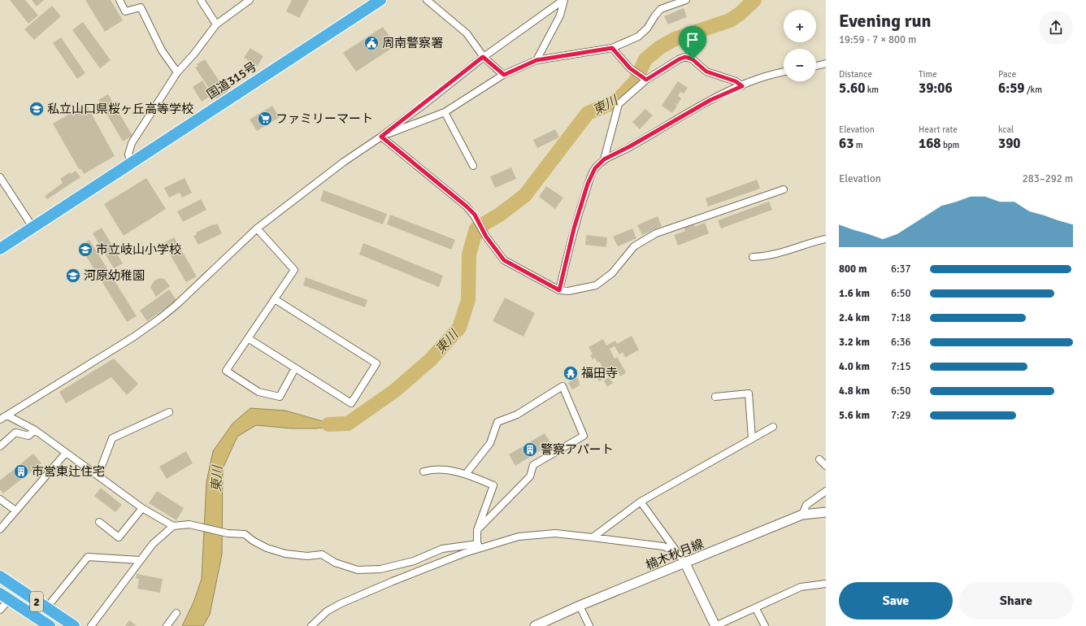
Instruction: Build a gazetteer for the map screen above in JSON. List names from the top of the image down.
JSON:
{
  "streets": {
    "highway": ["国道315号", "2"],
    "street": ["楠木秋月線"]
  },
  "water": ["東川"],
  "places": {
    "public building": ["周南警察署"],
    "school or university": ["私立山口県桜ヶ丘高等学校", "市立岐山小学校", "河原幼稚園"],
    "supermarket": ["ファミリーマート"],
    "temple": ["福田寺"],
    "building": ["警察アパート", "市営東辻住宅"]
  },
  "page": {
    "heading": ["Evening run", "19:59 · 7 × 800 m"],
    "map_buttons": ["+", "−"],
    "stats": [
      ["Distance", "5.60 km"],
      ["Time", "39:06"],
      ["Pace", "6:59 /km"],
      ["Elevation", "63 m"],
      ["Heart rate", "168 bpm"],
      ["kcal", "390"]
    ],
    "chart": ["Elevation", "283–292 m"],
    "list": [
      {
        "name": "800 m",
        "note": "6:37"
      },
      {
        "name": "1.6 km",
        "note": "6:50"
      },
      {
        "name": "2.4 km",
        "note": "7:18"
      },
      {
        "name": "3.2 km",
        "note": "6:36"
      },
      {
        "name": "4.0 km",
        "note": "7:15"
      },
      {
        "name": "4.8 km",
        "note": "6:50"
      },
      {
        "name": "5.6 km",
        "note": "7:29"
      }
    ],
    "buttons": ["Save", "Share"]
  }
}
